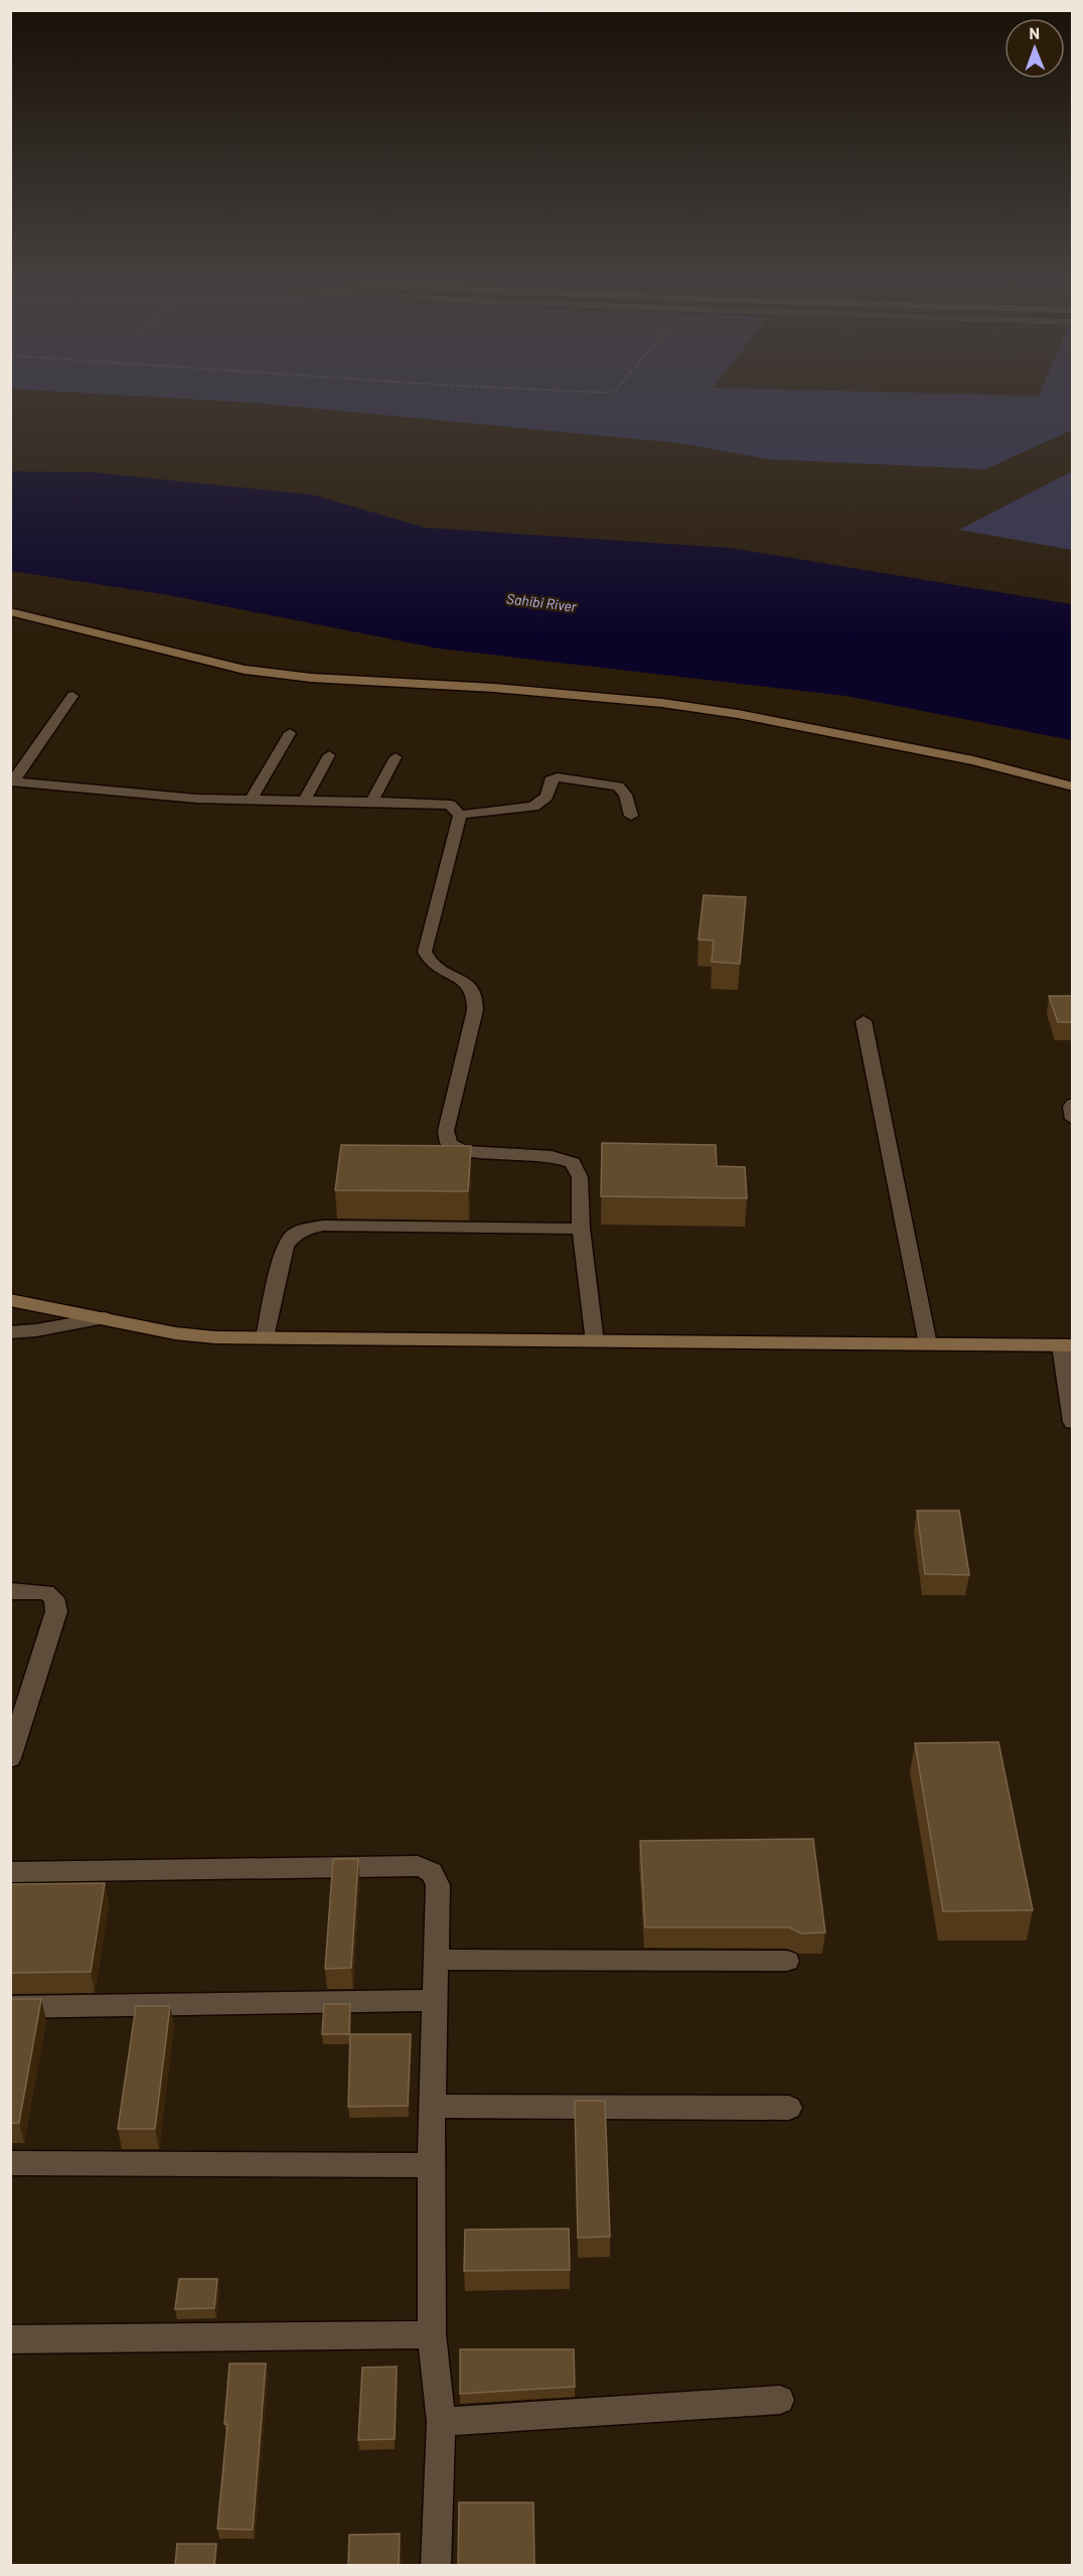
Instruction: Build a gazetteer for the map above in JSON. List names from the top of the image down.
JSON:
{
  "water": ["Sahibi River"],
  "north": "top"
}
